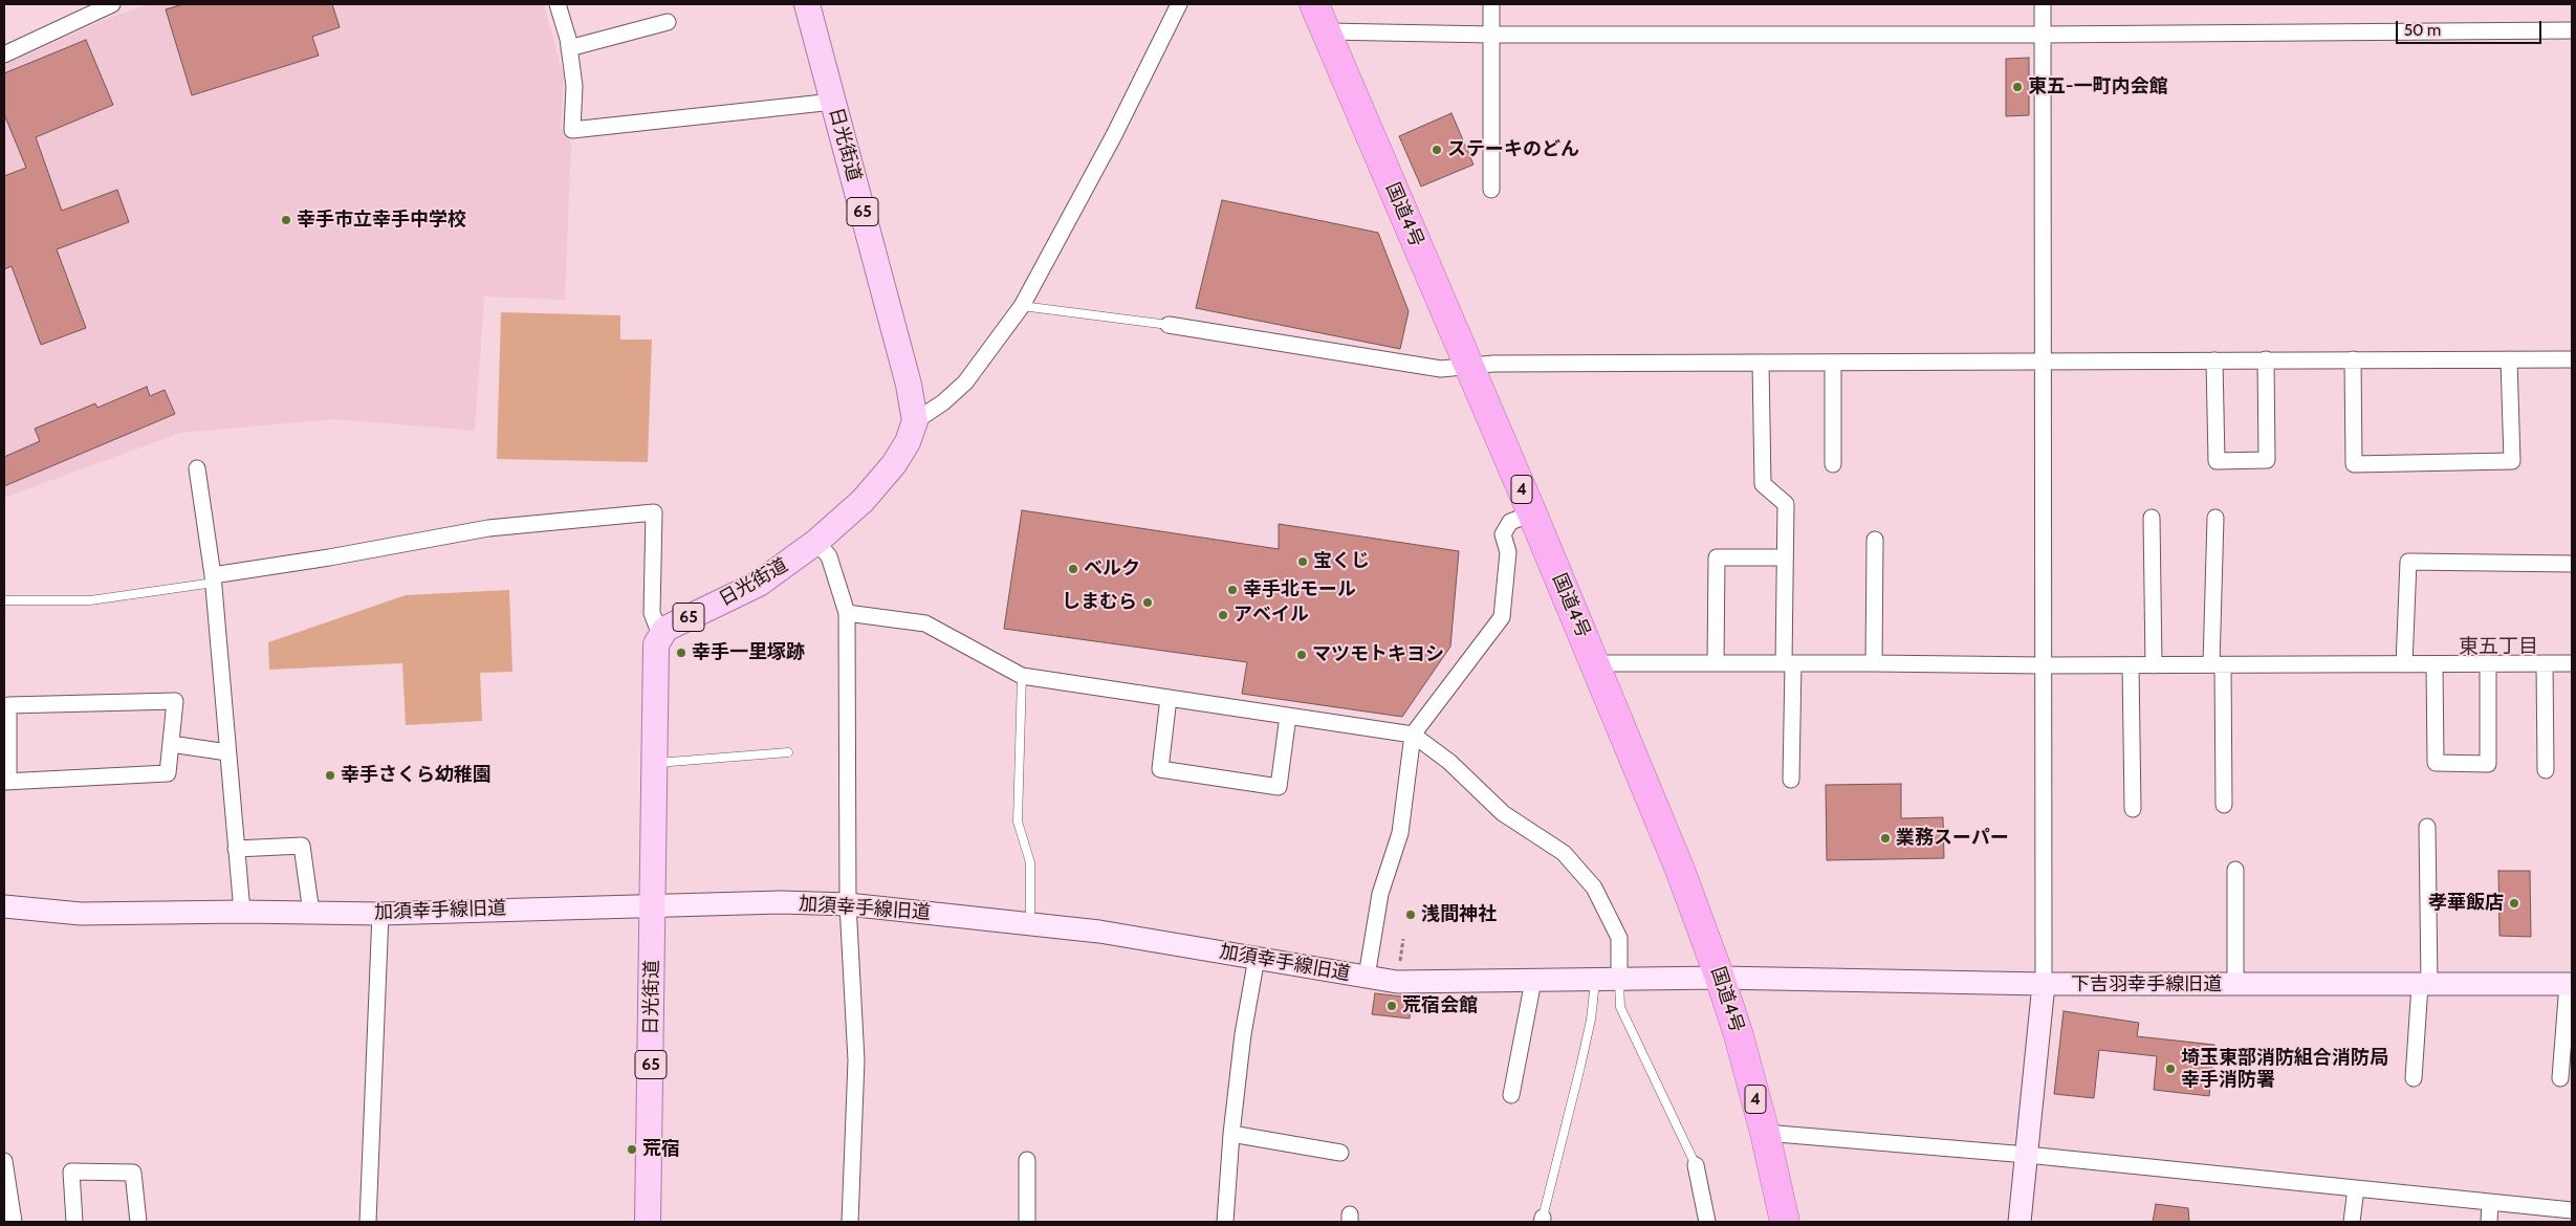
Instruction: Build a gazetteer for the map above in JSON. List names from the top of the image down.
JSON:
{
  "streets": {
    "highway": ["国道4号", "4"],
    "main road": ["日光街道", "65"],
    "street": ["加須幸手線旧道", "下吉羽幸手線旧道"]
  },
  "crossings": [
    ["日光街道", "加須幸手線旧道"],
    ["国道4号", "加須幸手線旧道"],
    ["国道4号", "下吉羽幸手線旧道"],
    ["加須幸手線旧道", "下吉羽幸手線旧道"]
  ],
  "districts": ["東五丁目"],
  "places": [
    "東五-一町内会館",
    "ステーキのどん",
    "幸手市立幸手中学校",
    "宝くじ",
    "ベルク",
    "幸手北モール",
    "しまむら",
    "アベイル",
    "幸手一里塚跡",
    "マツモトキヨシ",
    "幸手さくら幼稚園",
    "業務スーパー",
    "孝華飯店",
    "浅間神社",
    "荒宿会館",
    "埼玉東部消防組合消防局 幸手消防署",
    "荒宿"
  ],
  "scale_bar": "50 m"
}
